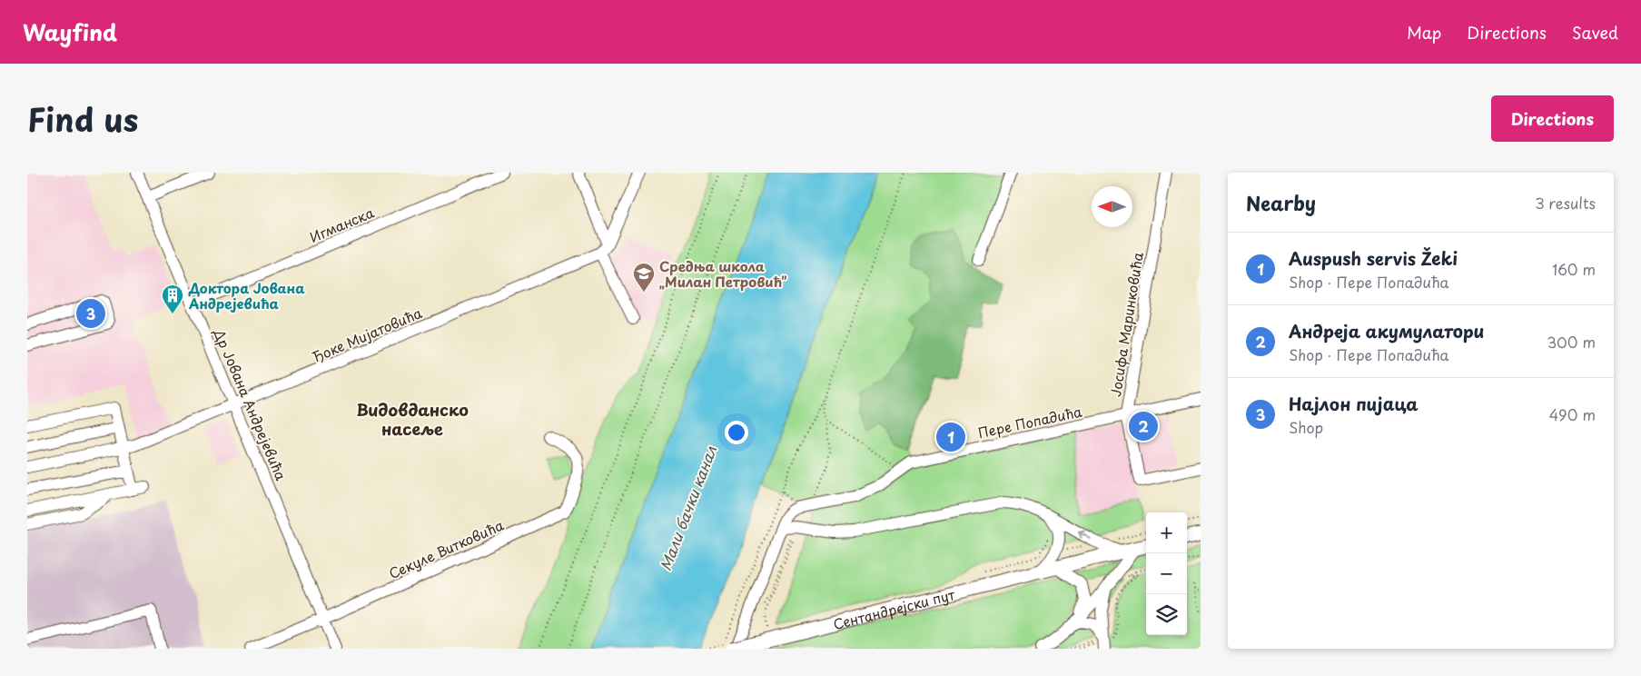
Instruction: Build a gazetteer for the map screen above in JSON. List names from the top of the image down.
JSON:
{
  "streets": {
    "main road": ["Сентандрејски пут"],
    "street": [
      "Игманска",
      "Јосифа Маринковића",
      "Ђоке Мијатовића",
      "Др Јована Андрејевића",
      "Пере Попадића",
      "Секуле Витковића"
    ]
  },
  "crossings": [
    ["Игманска", "Др Јована Андрејевића"],
    ["Јосифа Маринковића", "Пере Попадића"],
    ["Ђоке Мијатовића", "Др Јована Андрејевића"],
    ["Др Јована Андрејевића", "Секуле Витковића"]
  ],
  "districts": ["Видовданско насеље"],
  "water": ["Мали бачки канал"],
  "places": {
    "school or university": ["Средња школа „Милан Петровић”"],
    "building": ["Доктора Јована Андрејевића"]
  },
  "north": "left",
  "page": {
    "header": "Wayfind",
    "nav": ["Map", "Directions", "Saved"],
    "title": "Find us",
    "buttons": "Directions",
    "heading": ["Nearby", "3 results"],
    "list": [
      {
        "mark": "1",
        "name": "Auspush servis Žeki",
        "note": "Shop · Пере Попадића",
        "value": "160 m"
      },
      {
        "mark": "2",
        "name": "Андреја акумулатори",
        "note": "Shop · Пере Попадића",
        "value": "300 m"
      },
      {
        "mark": "3",
        "name": "Најлон пијаца",
        "note": "Shop",
        "value": "490 m"
      }
    ],
    "pins": ["3", "2", "1"],
    "map_buttons": ["+", "−"]
  }
}
